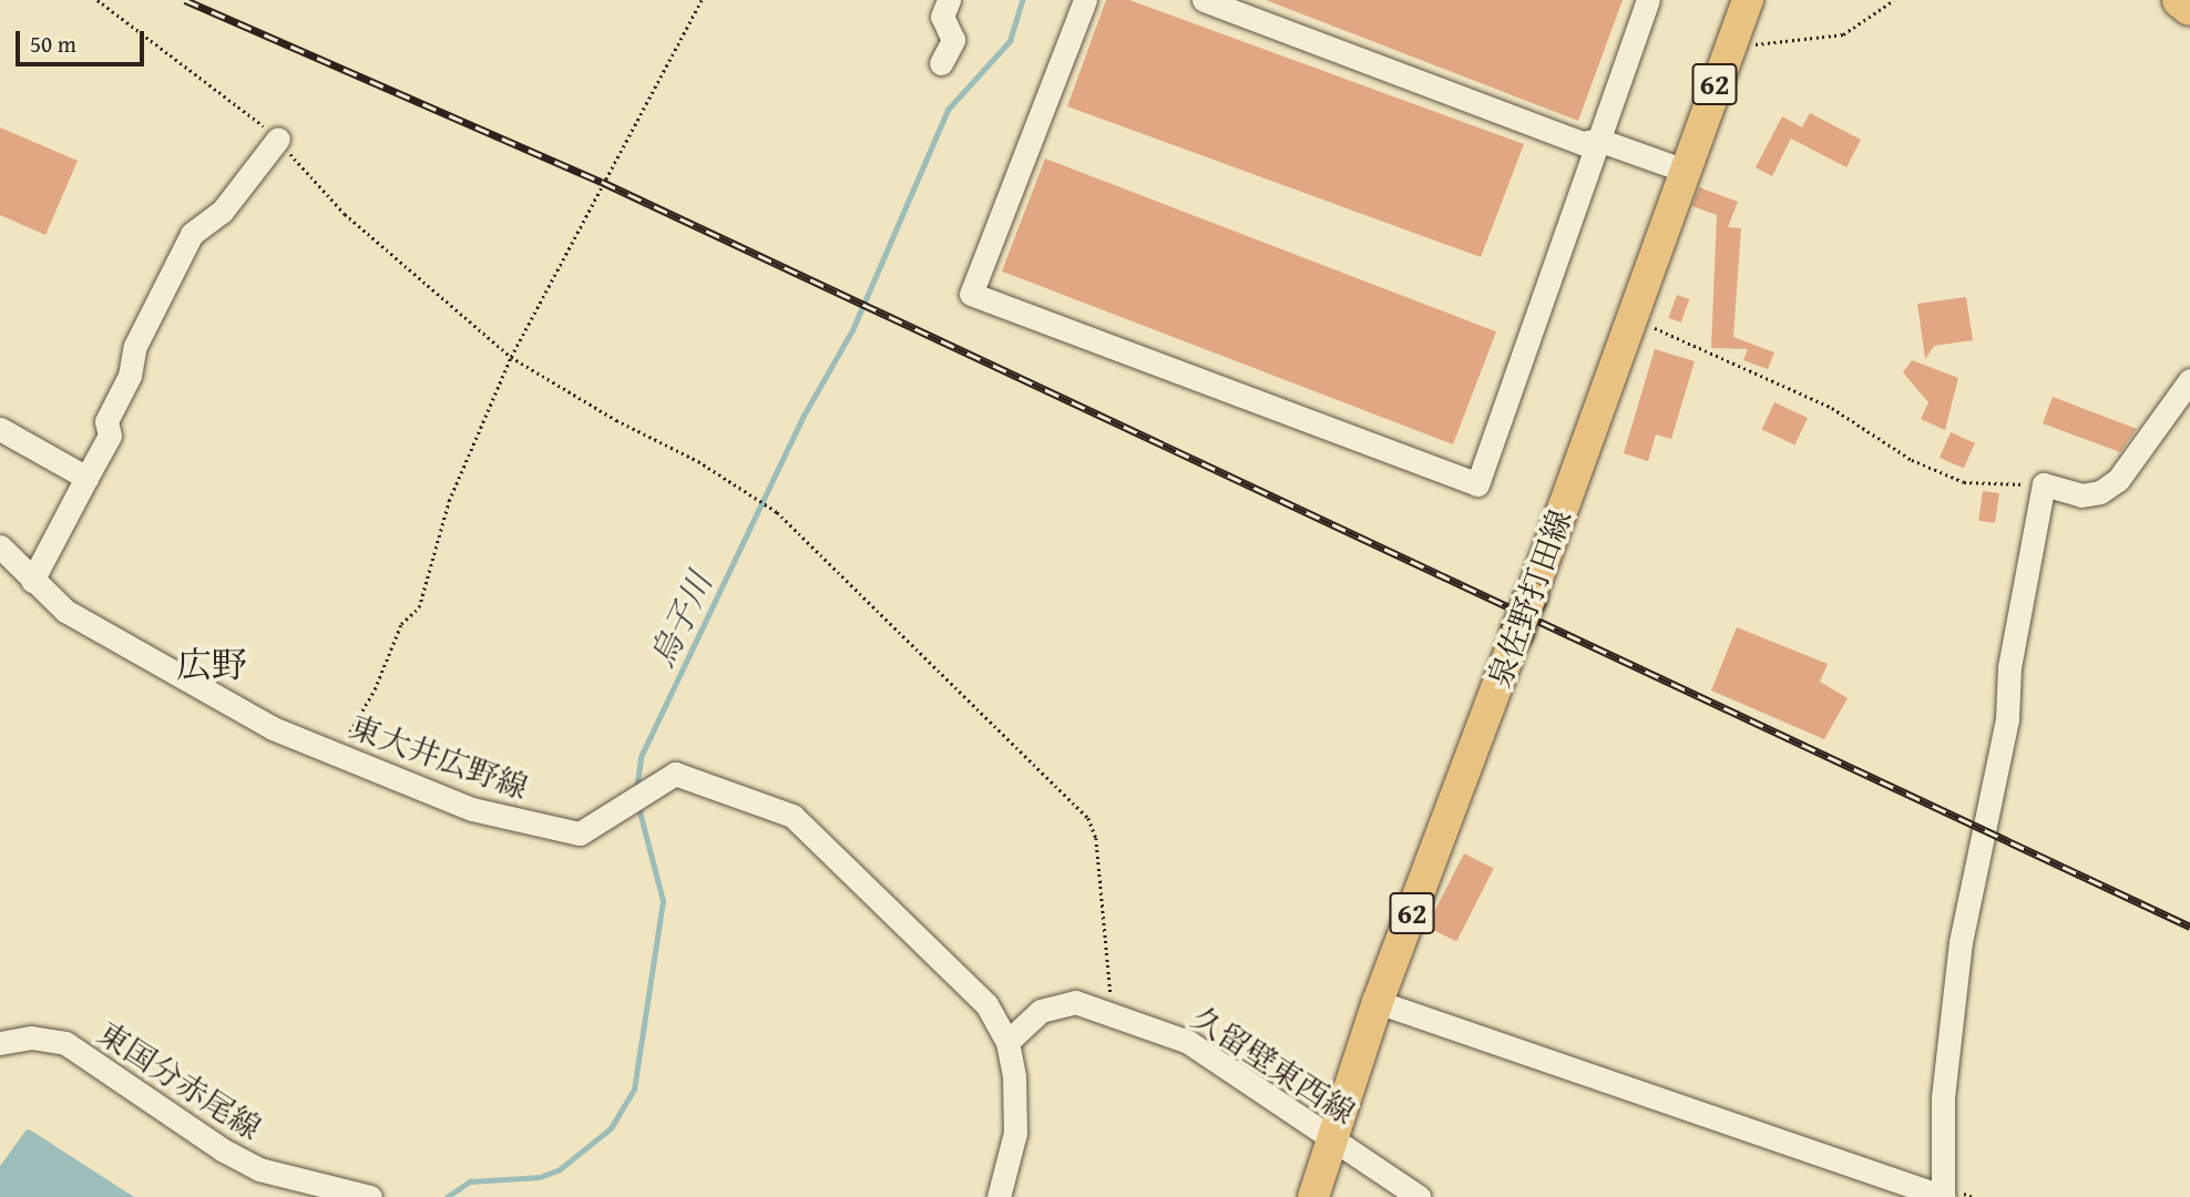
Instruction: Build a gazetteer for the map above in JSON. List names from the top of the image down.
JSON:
{
  "streets": {
    "main road": ["62", "泉佐野打田線"],
    "street": ["東大井広野線", "久留壁東西線", "東国分赤尾線"]
  },
  "crossings": [
    ["泉佐野打田線", "久留壁東西線"],
    ["東大井広野線", "久留壁東西線"]
  ],
  "districts": ["広野"],
  "water": ["烏子川"],
  "scale_bar": "50 m"
}
